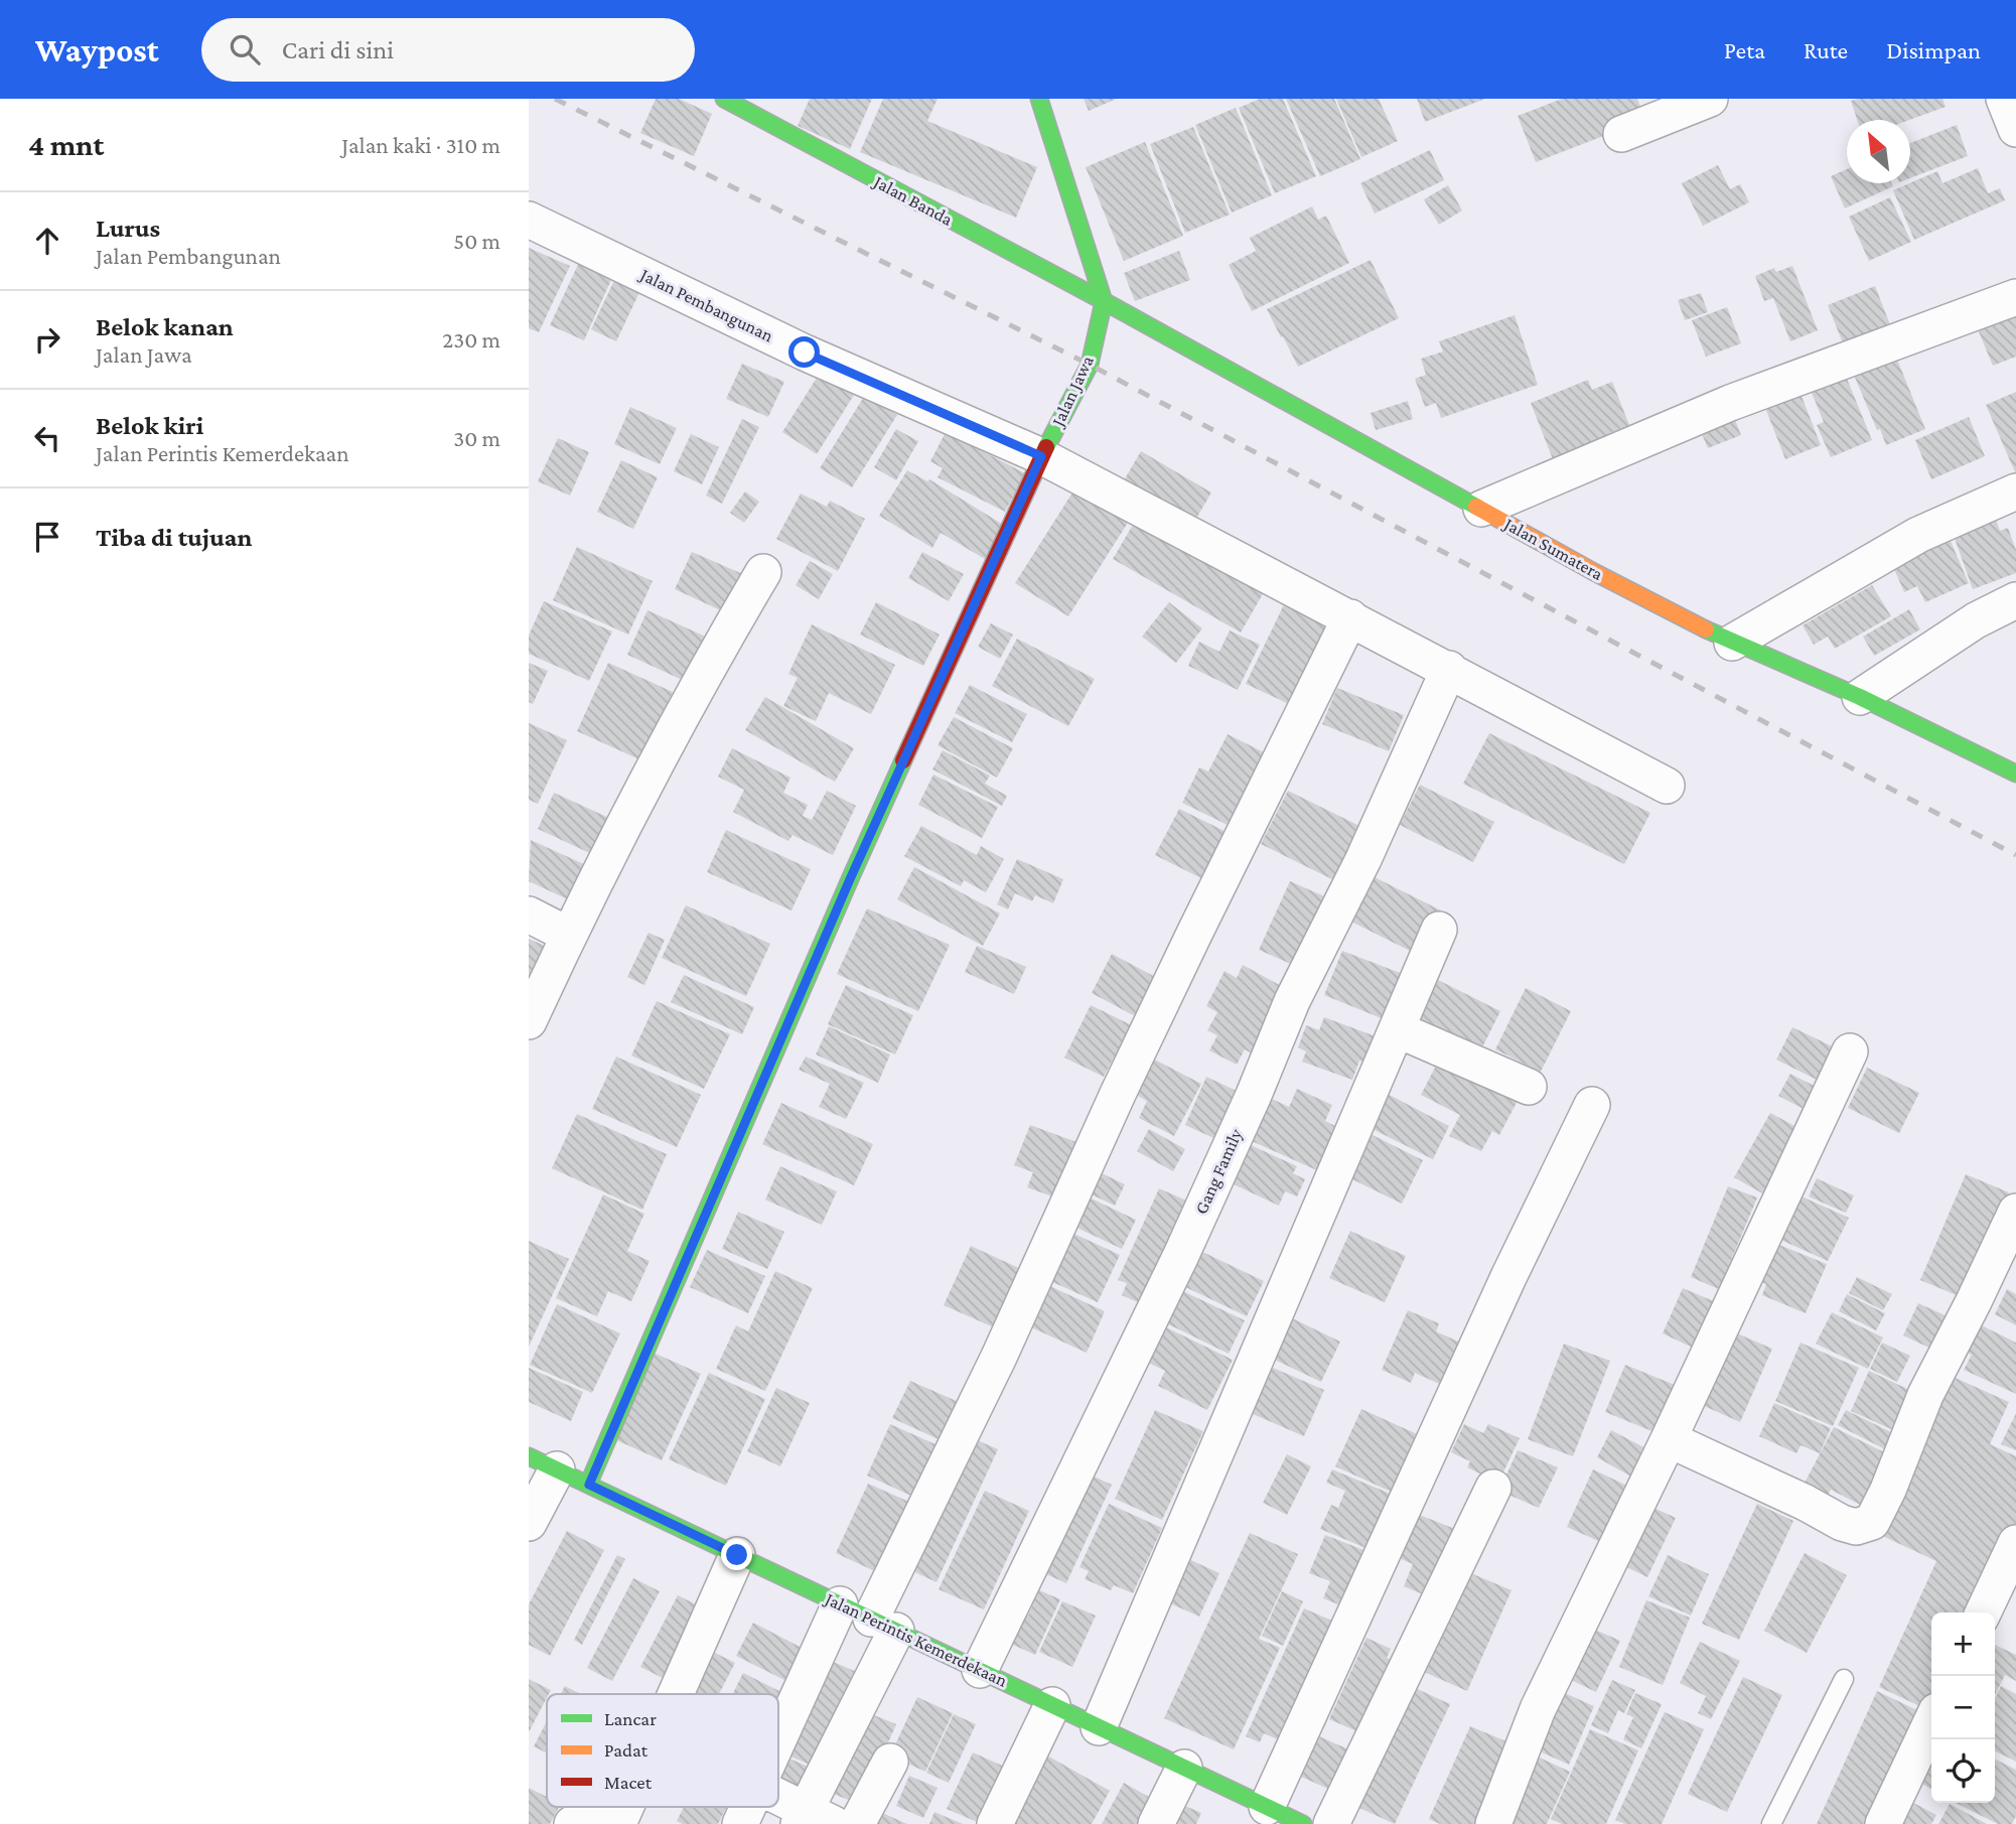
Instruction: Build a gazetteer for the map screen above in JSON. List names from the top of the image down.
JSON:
{
  "streets": {
    "street": [
      "Jalan Banda",
      "Jalan Pembangunan",
      "Jalan Jawa",
      "Jalan Sumatera",
      "Gang Family",
      "Jalan Perintis Kemerdekaan"
    ]
  },
  "crossings": [
    ["Jalan Banda", "Jalan Jawa"],
    ["Jalan Banda", "Jalan Sumatera"],
    ["Jalan Pembangunan", "Jalan Jawa"],
    ["Jalan Pembangunan", "Gang Family"],
    ["Jalan Jawa", "Jalan Sumatera"],
    ["Jalan Jawa", "Jalan Perintis Kemerdekaan"],
    ["Gang Family", "Jalan Perintis Kemerdekaan"]
  ],
  "legend": ["Lancar", "Padat", "Macet"],
  "north": "top left",
  "page": {
    "header": "Waypost",
    "search": "Cari di sini",
    "nav": ["Peta", "Rute", "Disimpan"],
    "heading": ["4 mnt", "Jalan kaki · 310 m"],
    "list": [
      ["Lurus", "Jalan Pembangunan", "50 m"],
      ["Belok kanan", "Jalan Jawa", "230 m"],
      ["Belok kiri", "Jalan Perintis Kemerdekaan", "30 m"],
      "Tiba di tujuan"
    ],
    "map_buttons": ["+", "−"]
  }
}
